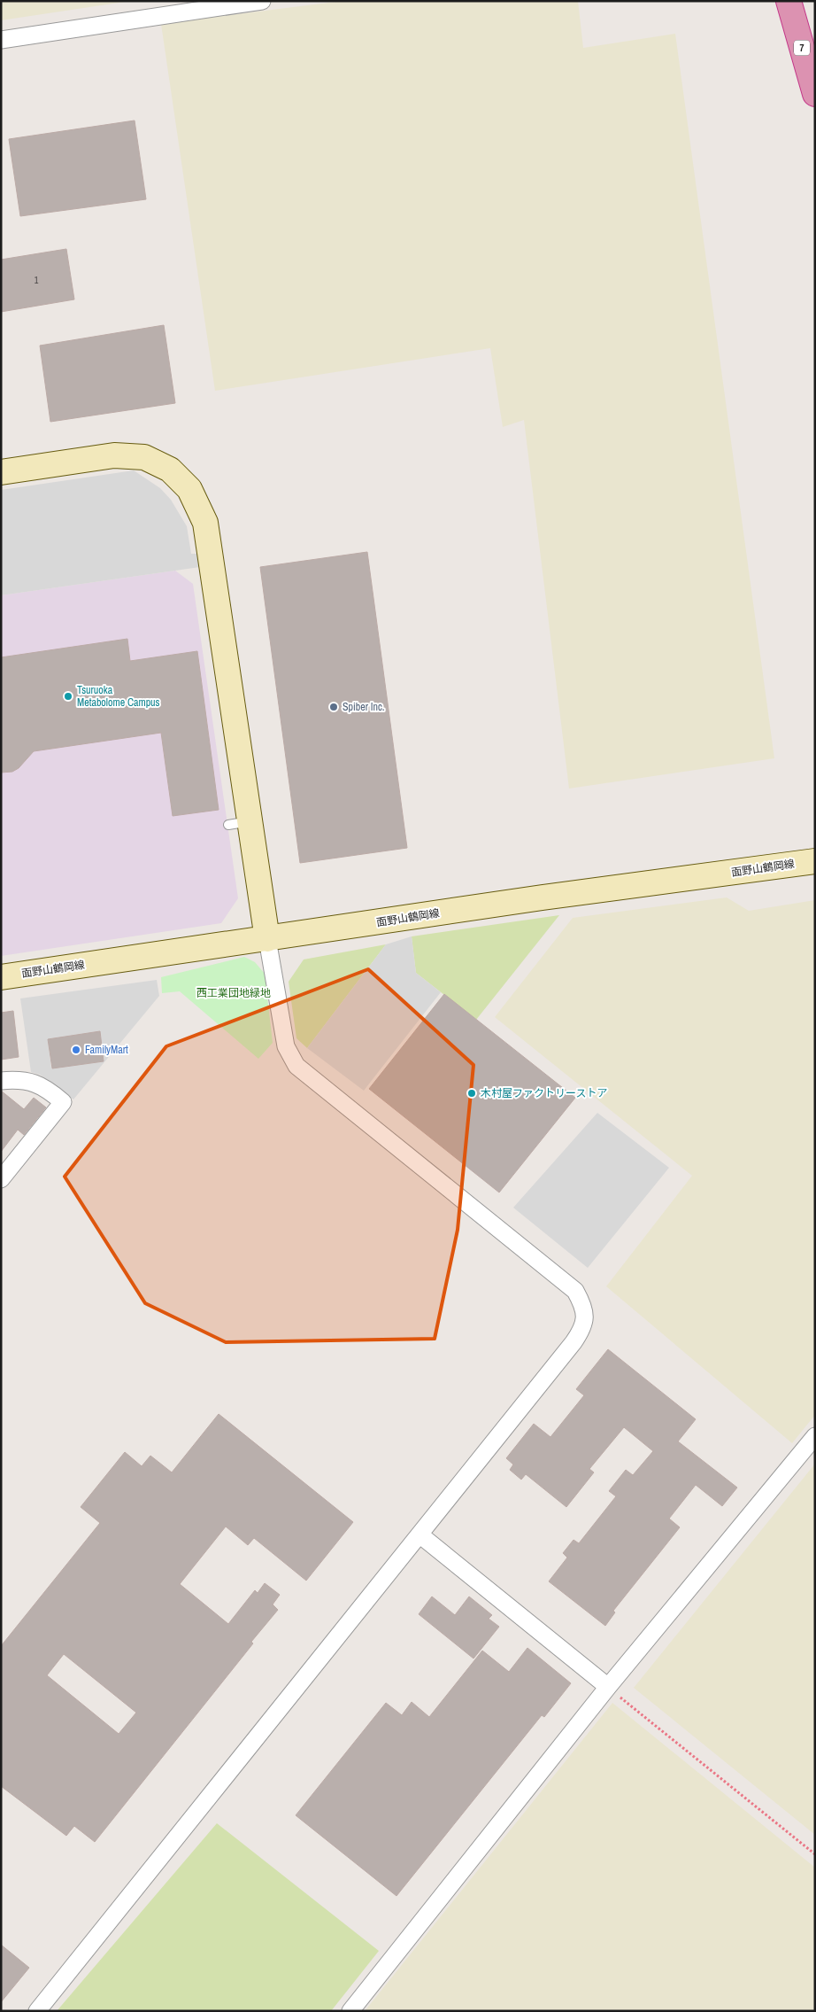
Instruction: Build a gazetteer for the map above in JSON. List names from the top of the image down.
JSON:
{
  "streets": {
    "highway": ["7"],
    "main road": ["面野山鶴岡線"]
  },
  "parks": ["西工業団地緑地"],
  "places": [
    "Tsuruoka Metabolome Campus",
    "Spiber Inc.",
    "FamilyMart",
    "木村屋ファクトリーストア"
  ],
  "house_numbers": ["1"]
}
